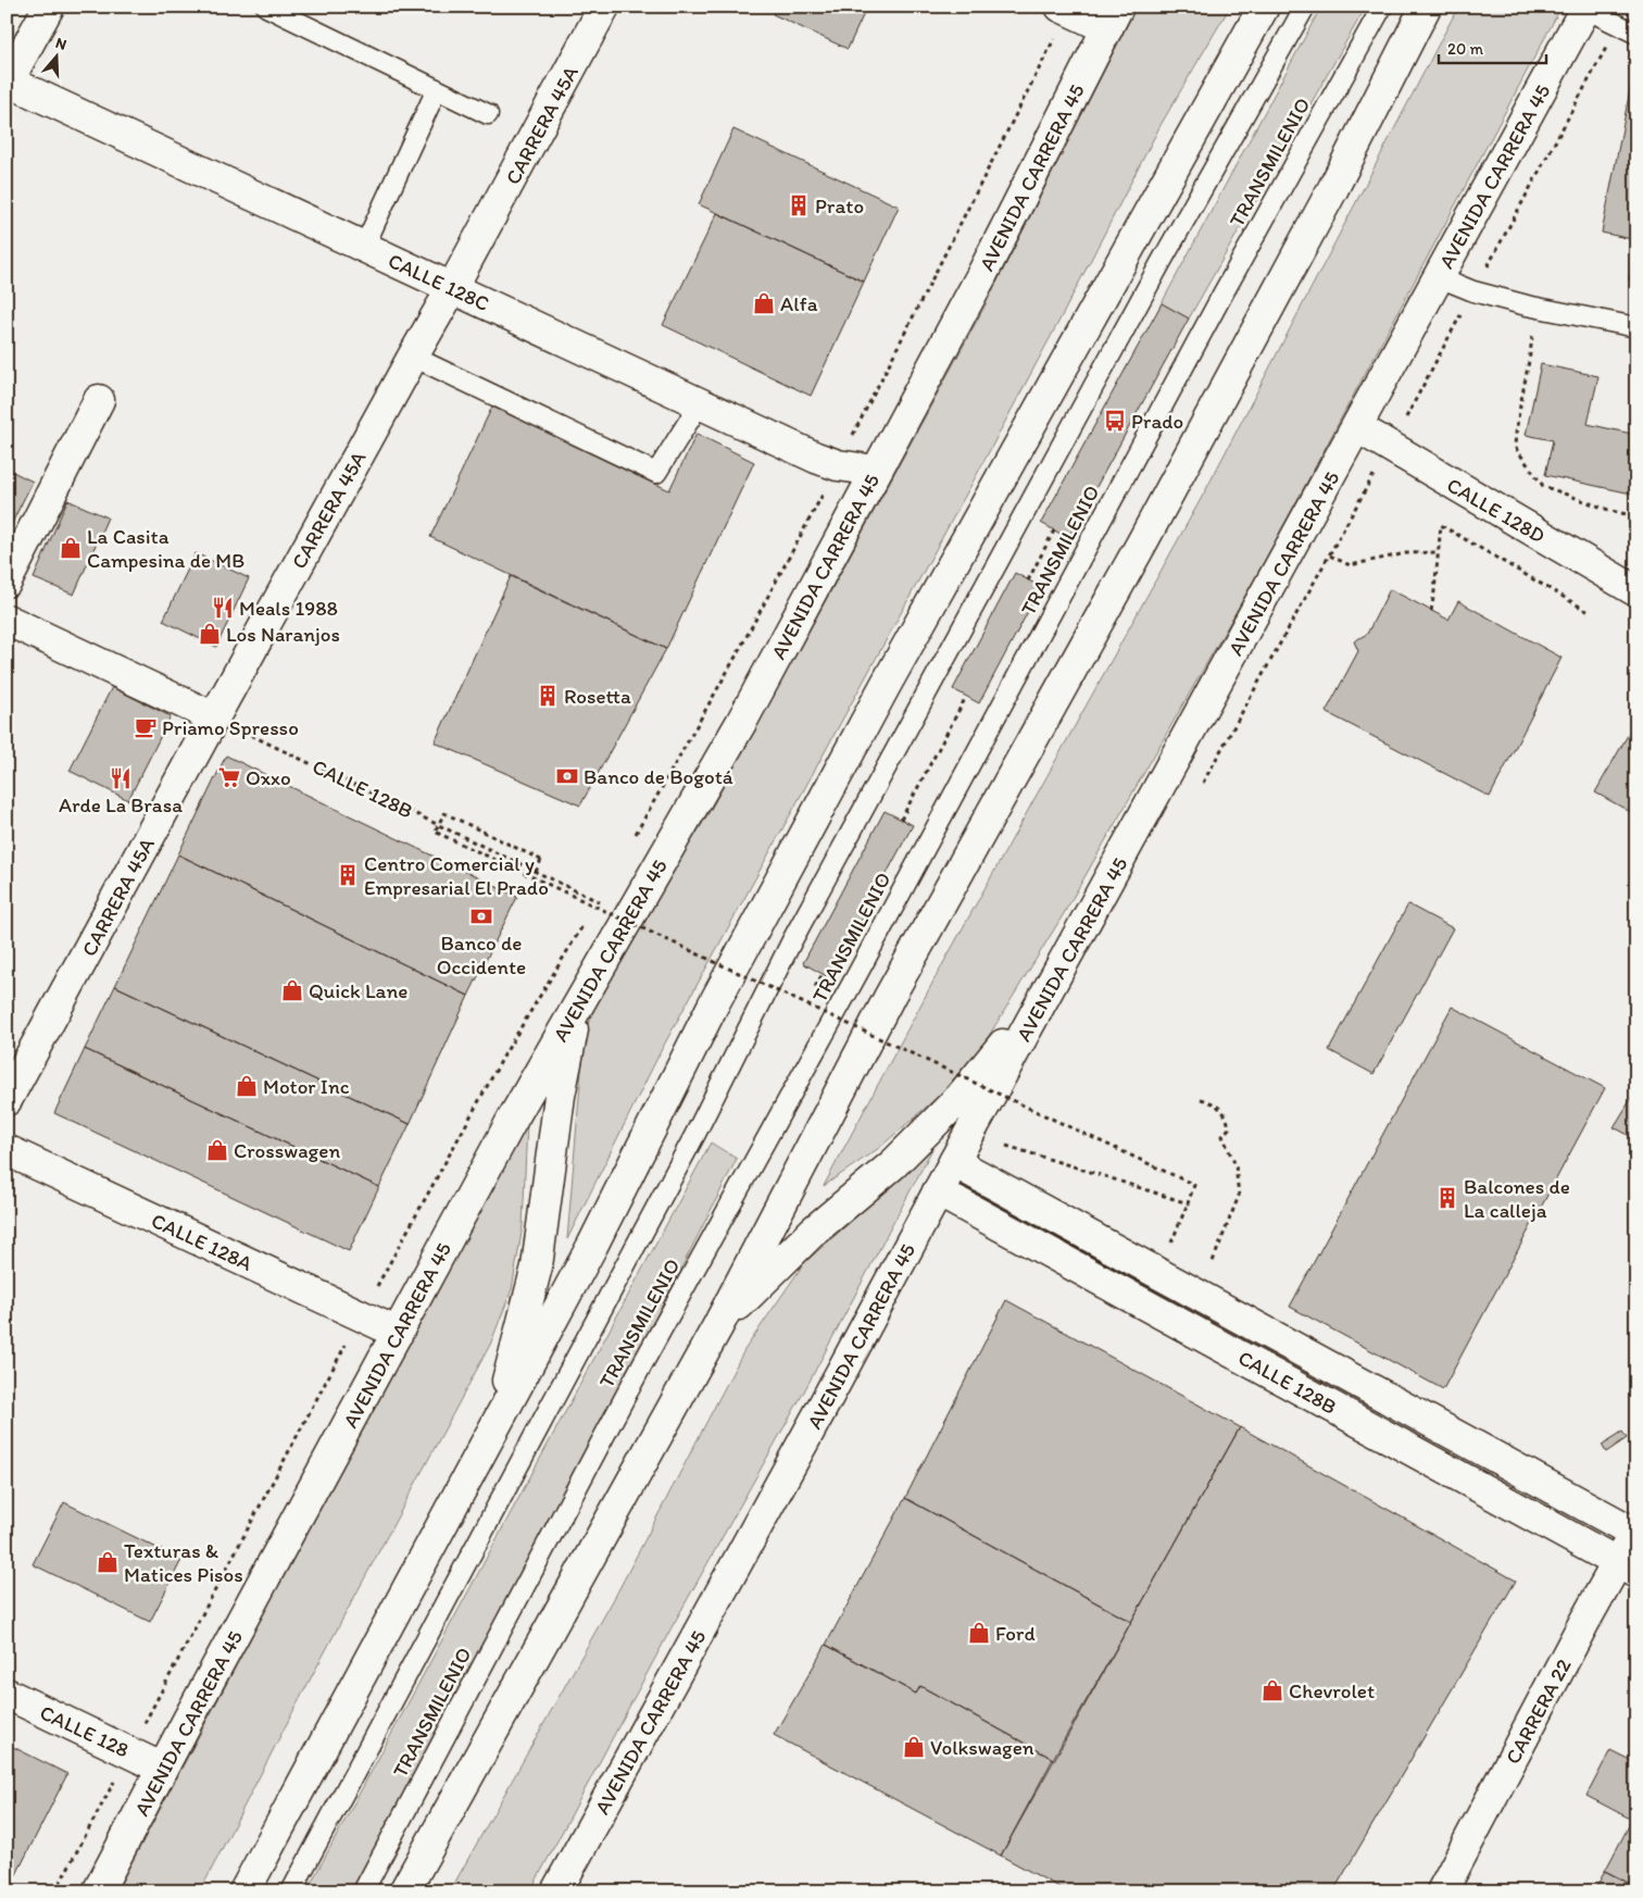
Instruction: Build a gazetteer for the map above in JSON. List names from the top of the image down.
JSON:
{
  "streets": {
    "main road": [
      "CARRERA 45A",
      "AVENIDA CARRERA 45",
      "CALLE 128C",
      "CALLE 128D",
      "CALLE 128B",
      "CALLE 128A",
      "CARRERA 22",
      "CALLE 128"
    ],
    "lane": ["TRANSMILENIO"]
  },
  "crossings": [
    ["CARRERA 45A", "CALLE 128C"],
    ["CARRERA 45A", "CALLE 128B"],
    ["AVENIDA CARRERA 45", "CALLE 128C"],
    ["AVENIDA CARRERA 45", "CALLE 128D"],
    ["AVENIDA CARRERA 45", "CALLE 128B"],
    ["AVENIDA CARRERA 45", "CALLE 128A"],
    ["AVENIDA CARRERA 45", "CALLE 128"],
    ["CALLE 128B", "CARRERA 22"]
  ],
  "places": {
    "building": [
      "Prato",
      "Rosetta",
      "Centro Comercial y Empresarial El Prado",
      "Balcones de La calleja"
    ],
    "shop": [
      "Alfa",
      "La Casita Campesina de MB",
      "Los Naranjos",
      "Quick Lane",
      "Motor Inc",
      "Crosswagen",
      "Texturas & Matices Pisos",
      "Ford",
      "Chevrolet",
      "Volkswagen"
    ],
    "bus stop": ["Prado"],
    "restaurant": ["Meals 1988", "Arde La Brasa"],
    "cafe": ["Priamo Spresso"],
    "bank": ["Banco de Bogotá", "Banco de Occidente"],
    "supermarket": ["Oxxo"]
  },
  "scale_bar": "20 m",
  "north": "top"
}
